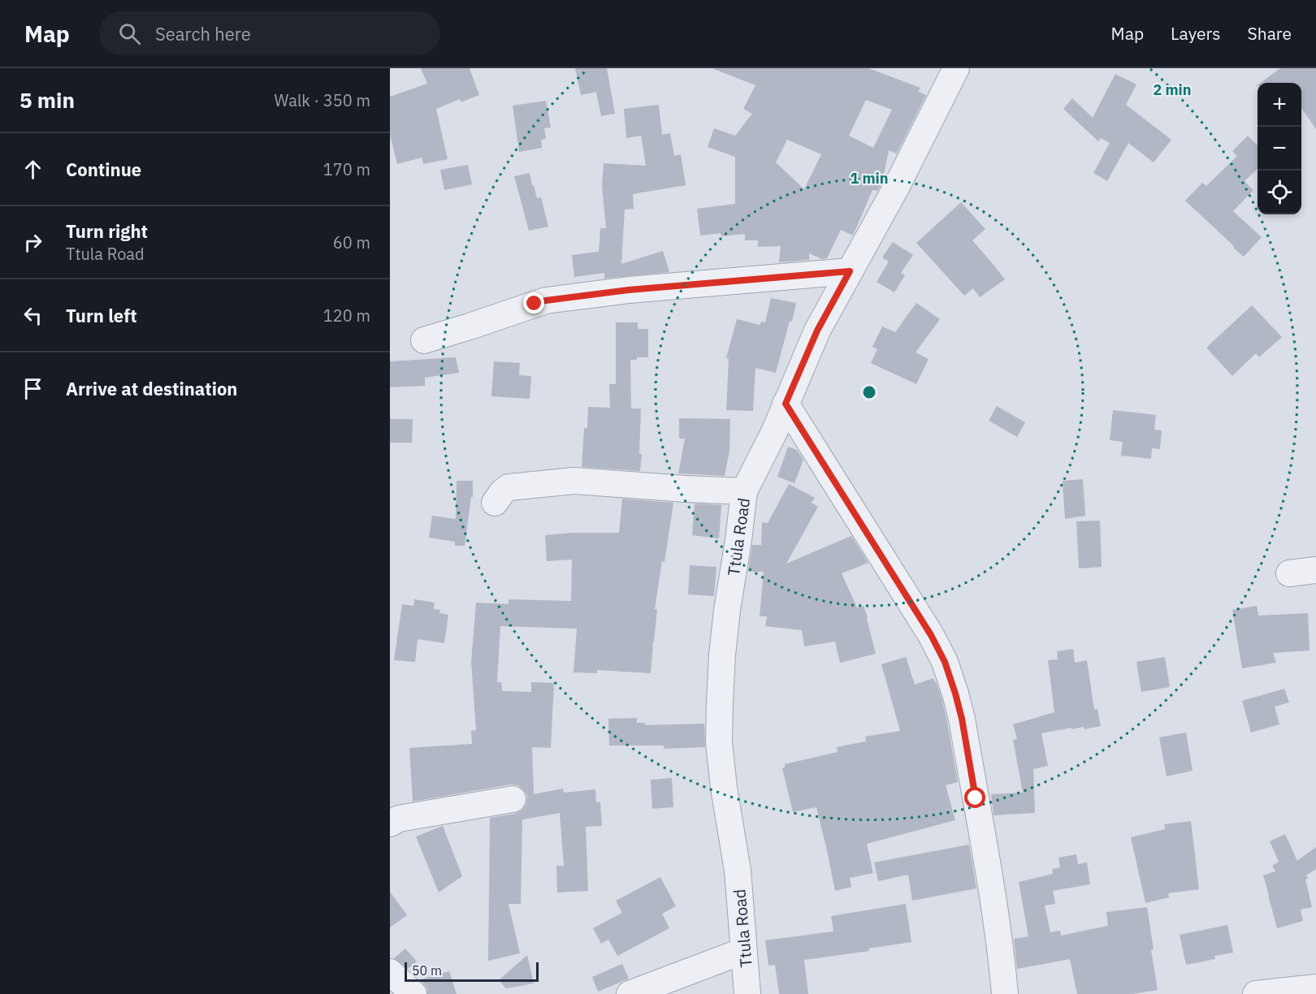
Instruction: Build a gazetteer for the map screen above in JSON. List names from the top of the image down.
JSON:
{
  "streets": {
    "street": ["Ttula Road"]
  },
  "scale_bar": "50 m",
  "page": {
    "header": "Map",
    "search": "Search here",
    "nav": ["Map", "Layers", "Share"],
    "heading": ["5 min", "Walk · 350 m"],
    "map_buttons": ["+", "−"],
    "list": [
      ["Continue", "170 m"],
      ["Turn right", "Ttula Road", "60 m"],
      ["Turn left", "120 m"],
      "Arrive at destination"
    ],
    "scale": "50 m"
  },
  "rings": ["2 min", "1 min"]
}
